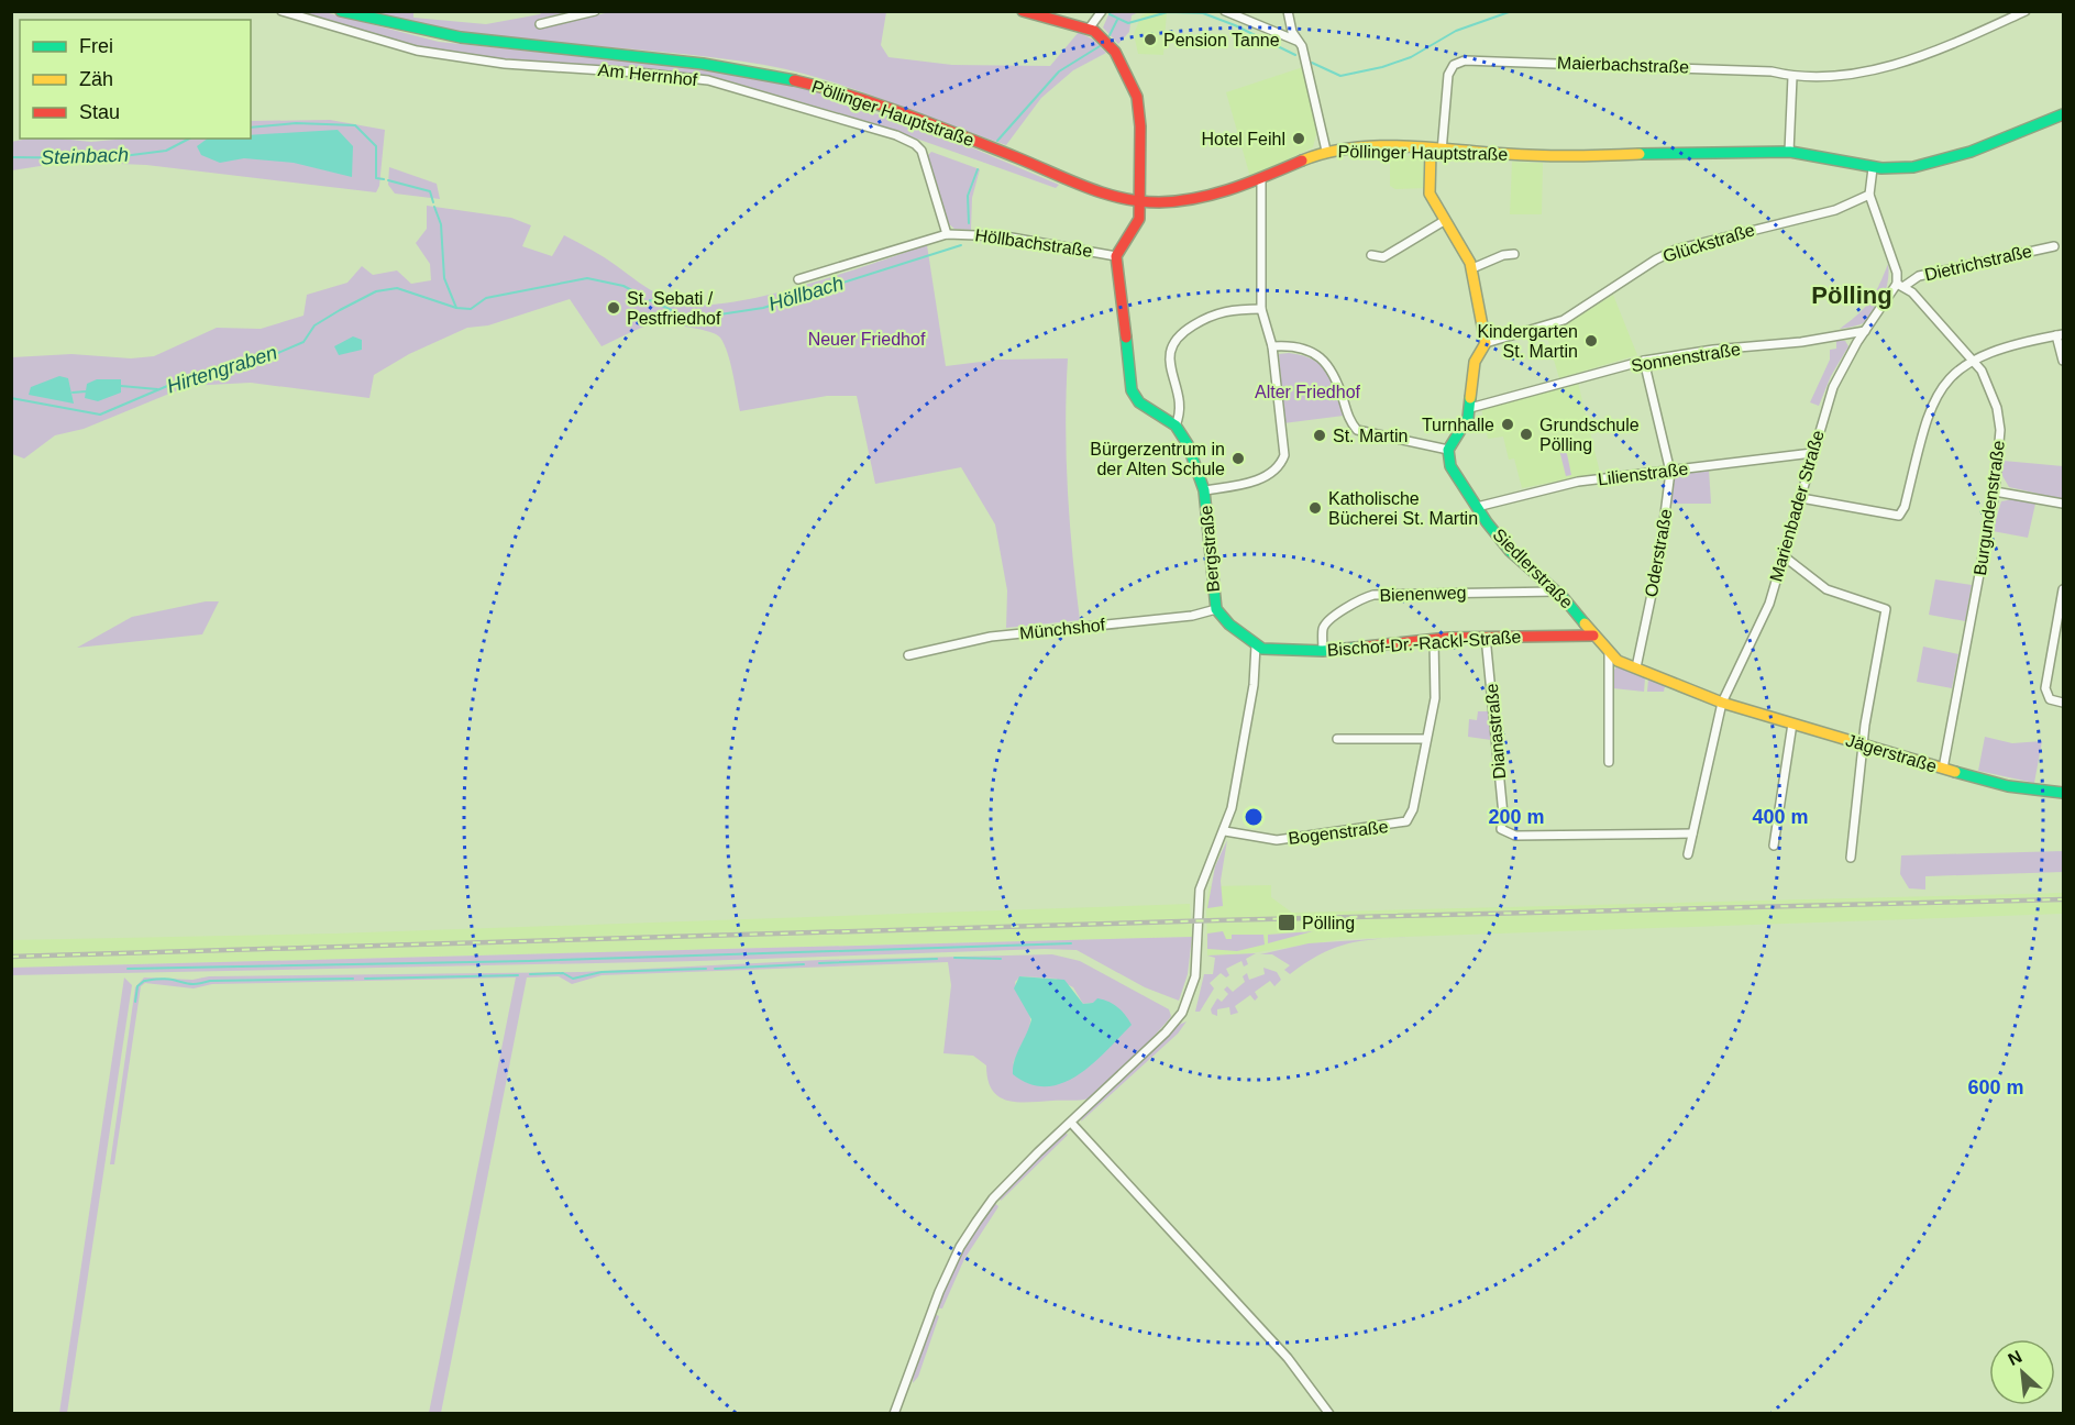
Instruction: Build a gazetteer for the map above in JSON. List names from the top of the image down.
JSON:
{
  "streets": {
    "street": [
      "Maierbachstraße",
      "Am Herrnhof",
      "Pöllinger Hauptstraße",
      "Höllbachstraße",
      "Glückstraße",
      "Dietrichstraße",
      "Sonnenstraße",
      "Lilienstraße",
      "Marienbader Straße",
      "Burgundenstraße",
      "Bergstraße",
      "Oderstraße",
      "Siedlerstraße",
      "Bienenweg",
      "Münchshof",
      "Bischof-Dr.-Rackl-Straße",
      "Dianastraße",
      "Jägerstraße",
      "Bogenstraße"
    ]
  },
  "crossings": [
    ["Maierbachstraße", "Pöllinger Hauptstraße"],
    ["Am Herrnhof", "Höllbachstraße"],
    ["Dietrichstraße", "Marienbader Straße"],
    ["Dietrichstraße", "Burgundenstraße"],
    ["Sonnenstraße", "Marienbader Straße"],
    ["Sonnenstraße", "Oderstraße"],
    ["Lilienstraße", "Marienbader Straße"],
    ["Lilienstraße", "Oderstraße"],
    ["Lilienstraße", "Siedlerstraße"],
    ["Marienbader Straße", "Burgundenstraße"],
    ["Marienbader Straße", "Siedlerstraße"],
    ["Marienbader Straße", "Dianastraße"],
    ["Marienbader Straße", "Jägerstraße"],
    ["Burgundenstraße", "Jägerstraße"],
    ["Bergstraße", "Münchshof"],
    ["Bergstraße", "Bischof-Dr.-Rackl-Straße"],
    ["Oderstraße", "Siedlerstraße"],
    ["Siedlerstraße", "Bienenweg"],
    ["Siedlerstraße", "Bischof-Dr.-Rackl-Straße"],
    ["Siedlerstraße", "Jägerstraße"],
    ["Bienenweg", "Bischof-Dr.-Rackl-Straße"],
    ["Bischof-Dr.-Rackl-Straße", "Dianastraße"],
    ["Bischof-Dr.-Rackl-Straße", "Bogenstraße"]
  ],
  "districts": ["Pölling"],
  "water": ["Steinbach", "Höllbach", "Hirtengraben"],
  "parks": ["Neuer Friedhof", "Alter Friedhof"],
  "places": {
    "other": [
      "Pension Tanne",
      "Hotel Feihl",
      "St. Sebati / Pestfriedhof",
      "Kindergarten St. Martin",
      "Turnhalle",
      "Grundschule Pölling",
      "St. Martin",
      "Bürgerzentrum in der Alten Schule",
      "Katholische Bücherei St. Martin"
    ],
    "transit": ["Pölling"]
  },
  "legend": ["Frei", "Zäh", "Stau"],
  "north": "top left",
  "rings": ["200 m", "400 m", "600 m"]
}
